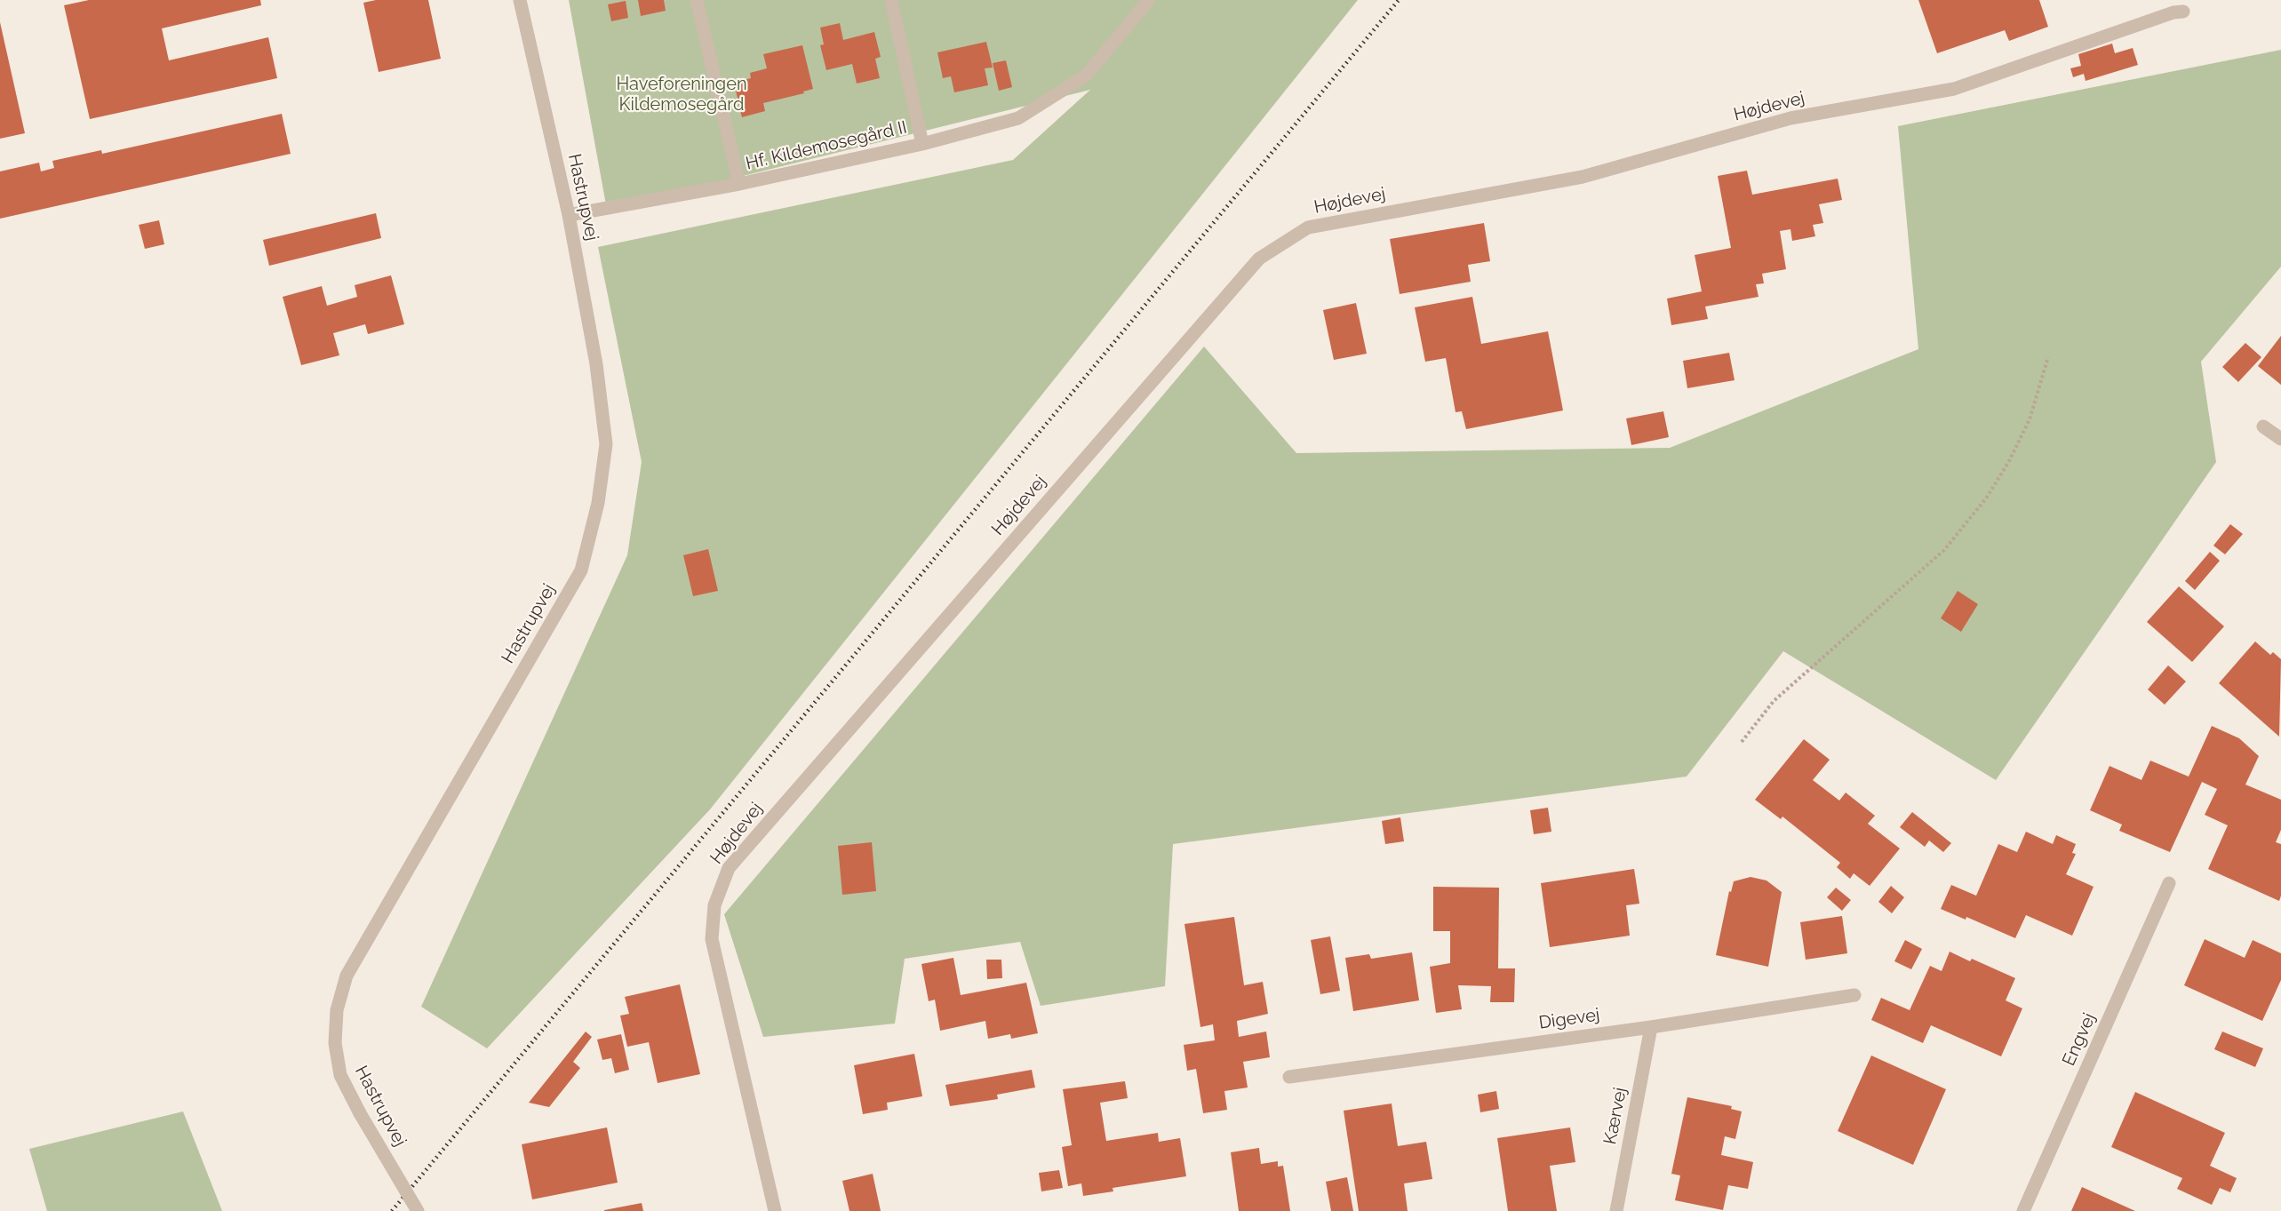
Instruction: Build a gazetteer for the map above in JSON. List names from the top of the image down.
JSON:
{
  "streets": {
    "street": [
      "Højdevej",
      "Hf. Kildemosegård II",
      "Hastrupvej",
      "Digevej",
      "Engvej",
      "Kærvej"
    ]
  },
  "crossings": [
    ["Hf. Kildemosegård II", "Hastrupvej"],
    ["Digevej", "Kærvej"]
  ],
  "parks": ["Haveforeningen Kildemosegård"]
}
